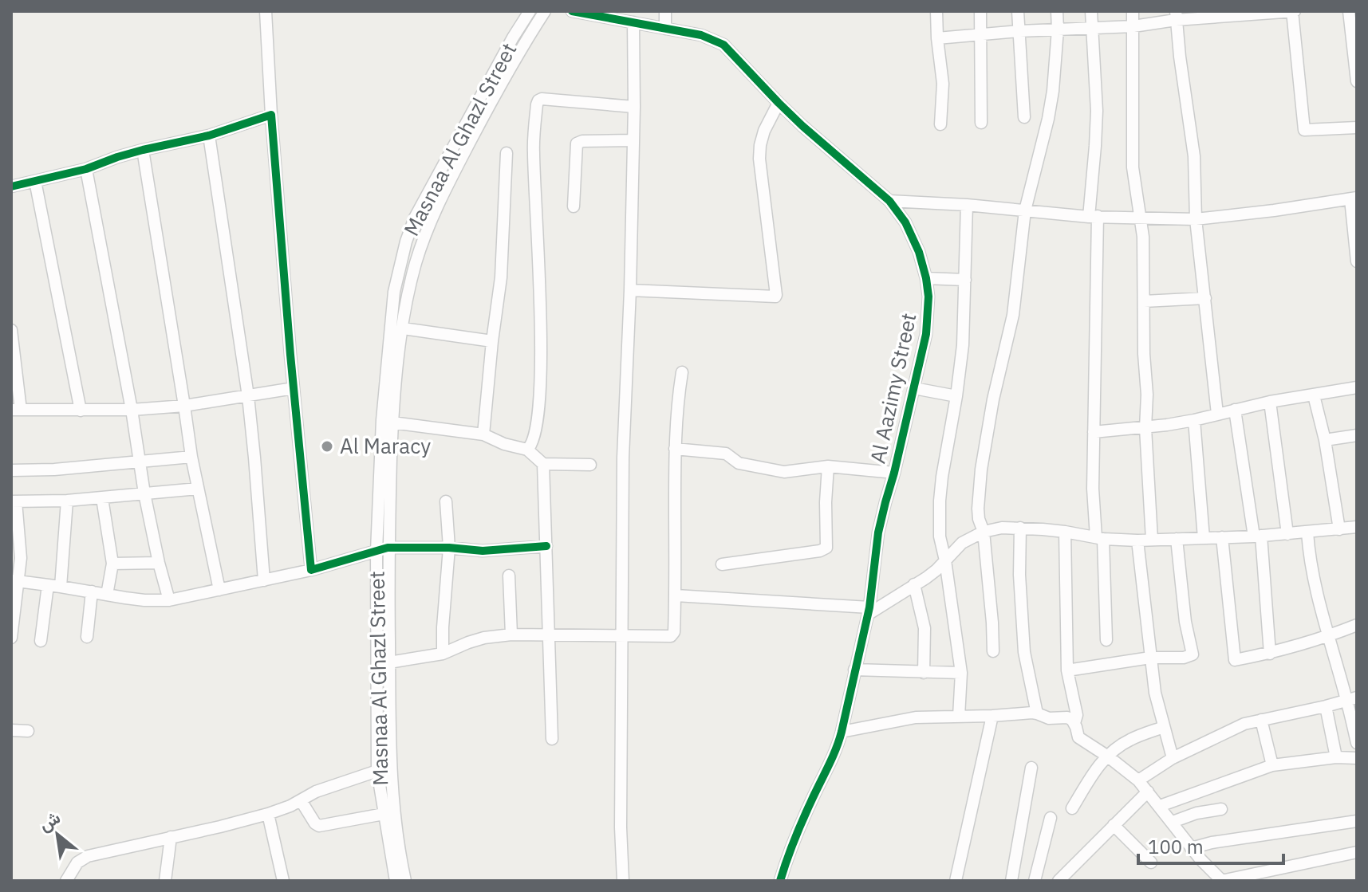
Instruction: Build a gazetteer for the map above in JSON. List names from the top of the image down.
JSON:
{
  "streets": {
    "street": ["Masnaa Al Ghazl Street", "Al Aazimy Street"]
  },
  "places": ["Al Maracy"],
  "scale_bar": "100 m",
  "north": "top left"
}
